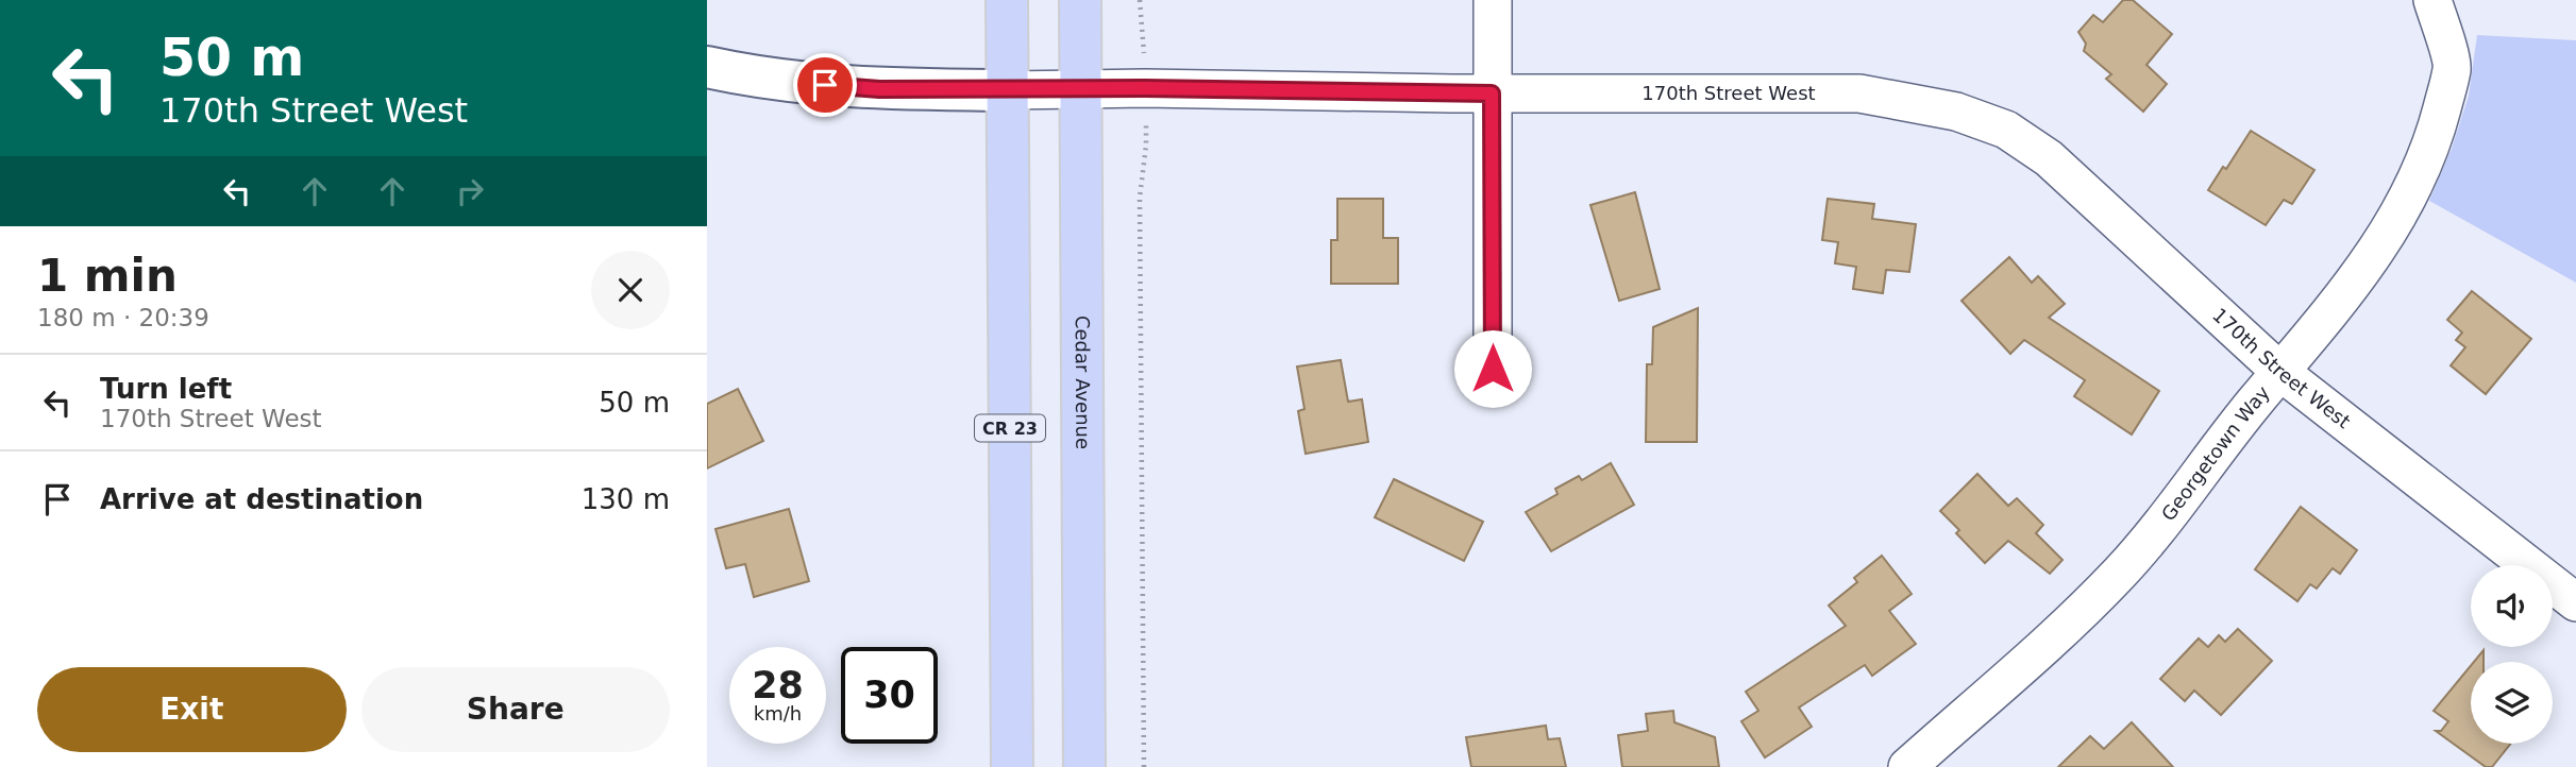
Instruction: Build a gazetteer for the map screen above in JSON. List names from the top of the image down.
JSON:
{
  "streets": {
    "main road": ["Cedar Avenue", "CR 23"],
    "street": ["170th Street West", "Georgetown Way"]
  },
  "crossings": [
    ["170th Street West", "Cedar Avenue"],
    ["170th Street West", "CR 23"],
    ["170th Street West", "Georgetown Way"]
  ],
  "page": {
    "turn": ["50 m", "170th Street West"],
    "heading": ["1 min", "180 m · 20:39"],
    "list": [
      {
        "name": "Turn left",
        "note": "170th Street West",
        "value": "50 m"
      },
      {
        "name": "Arrive at destination",
        "value": "130 m"
      }
    ],
    "speed": "28 km/h",
    "limit": "30",
    "buttons": ["Exit", "Share"]
  }
}
